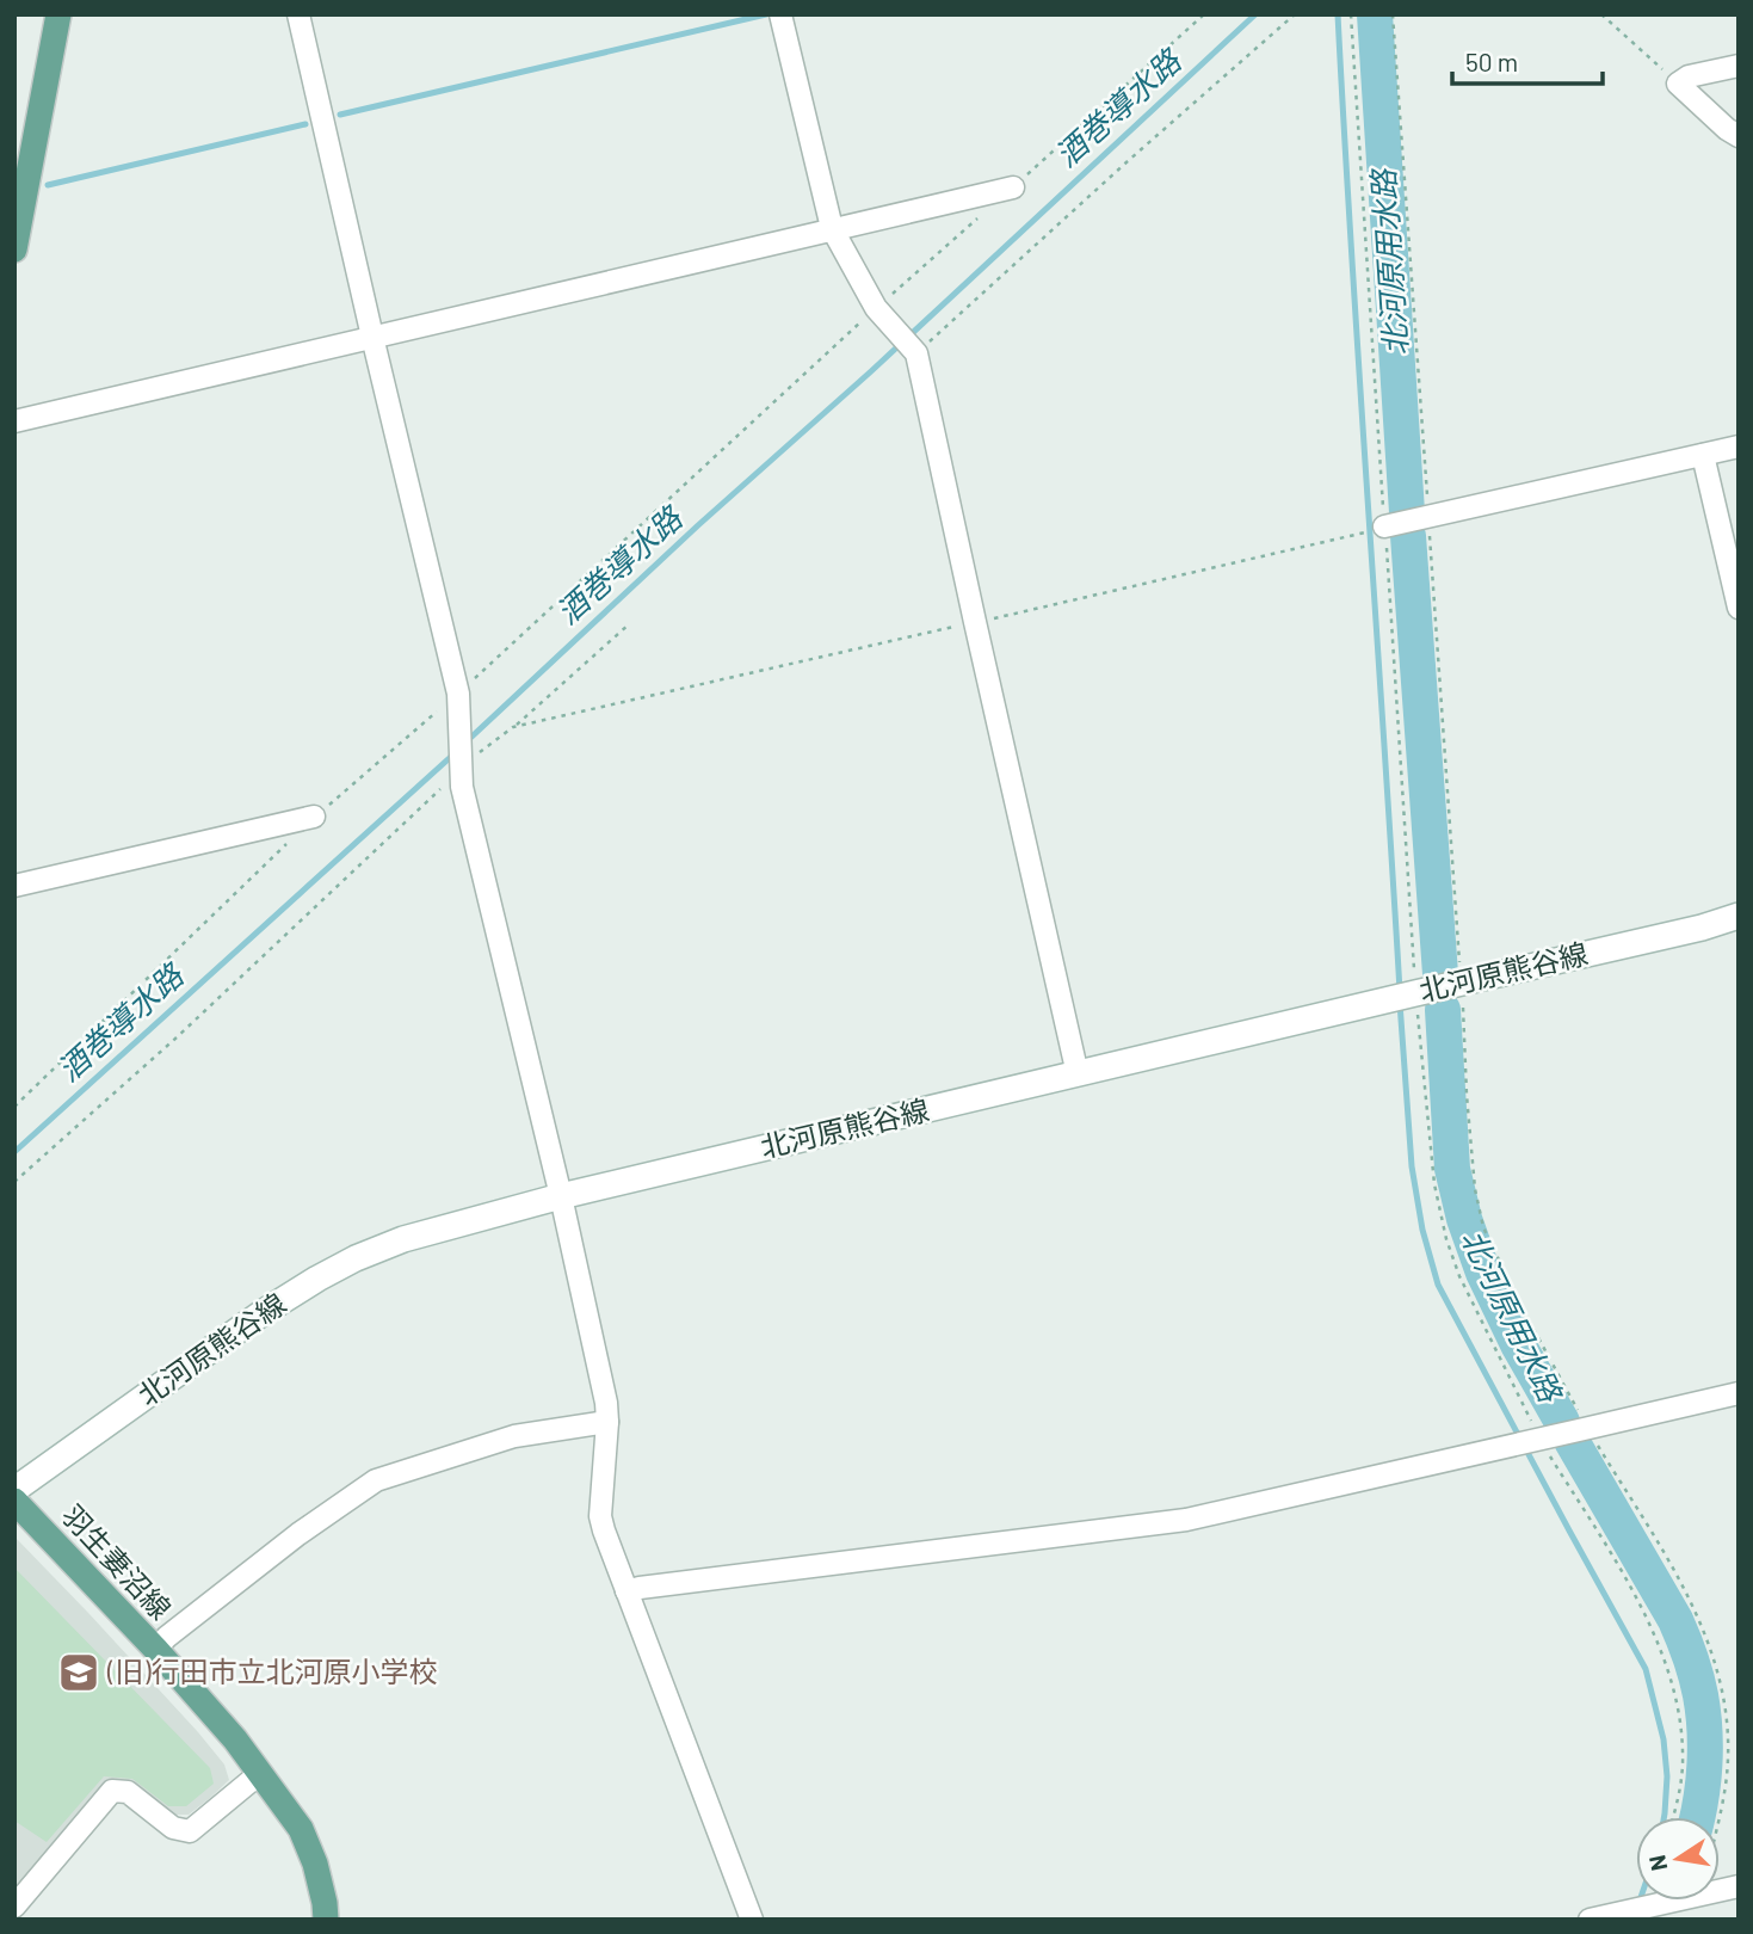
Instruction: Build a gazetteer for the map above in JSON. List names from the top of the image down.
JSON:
{
  "streets": {
    "main road": ["北河原熊谷線", "羽生妻沼線"]
  },
  "water": ["酒巻導水路", "北河原用水路"],
  "places": {
    "school or university": ["(旧)行田市立北河原小学校"]
  },
  "scale_bar": "50 m",
  "north": "left"
}
